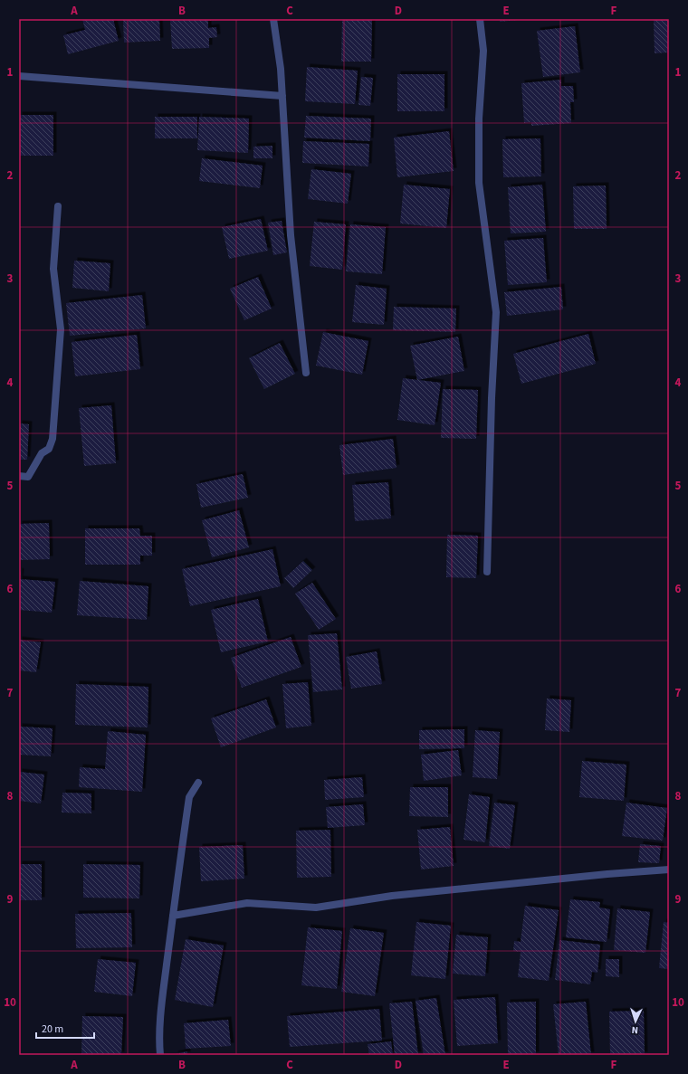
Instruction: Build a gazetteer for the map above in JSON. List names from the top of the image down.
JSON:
{
  "scale_bar": "20 m",
  "north": "bottom",
  "grid": {
    "columns": [
      "A",
      "B",
      "C",
      "D",
      "E",
      "F"
    ],
    "rows": [
      "1",
      "2",
      "3",
      "4",
      "5",
      "6",
      "7",
      "8",
      "9",
      "10"
    ]
  }
}
